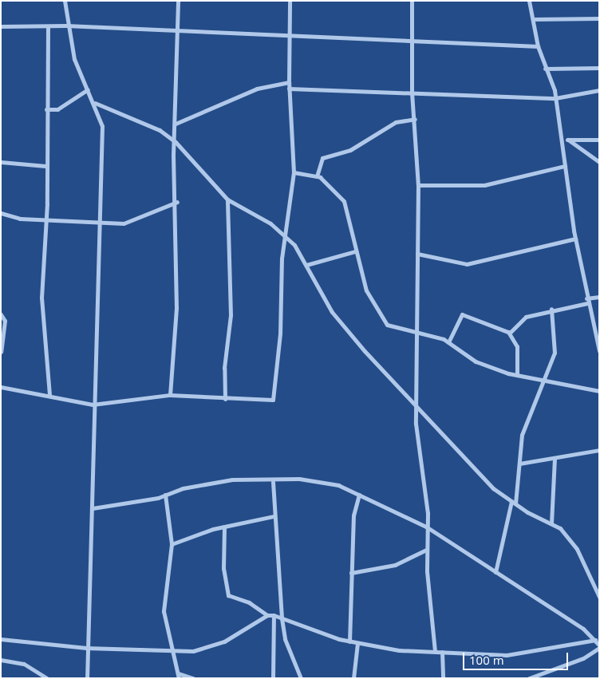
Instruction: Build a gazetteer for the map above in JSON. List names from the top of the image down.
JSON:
{
  "scale_bar": "100 m"
}
